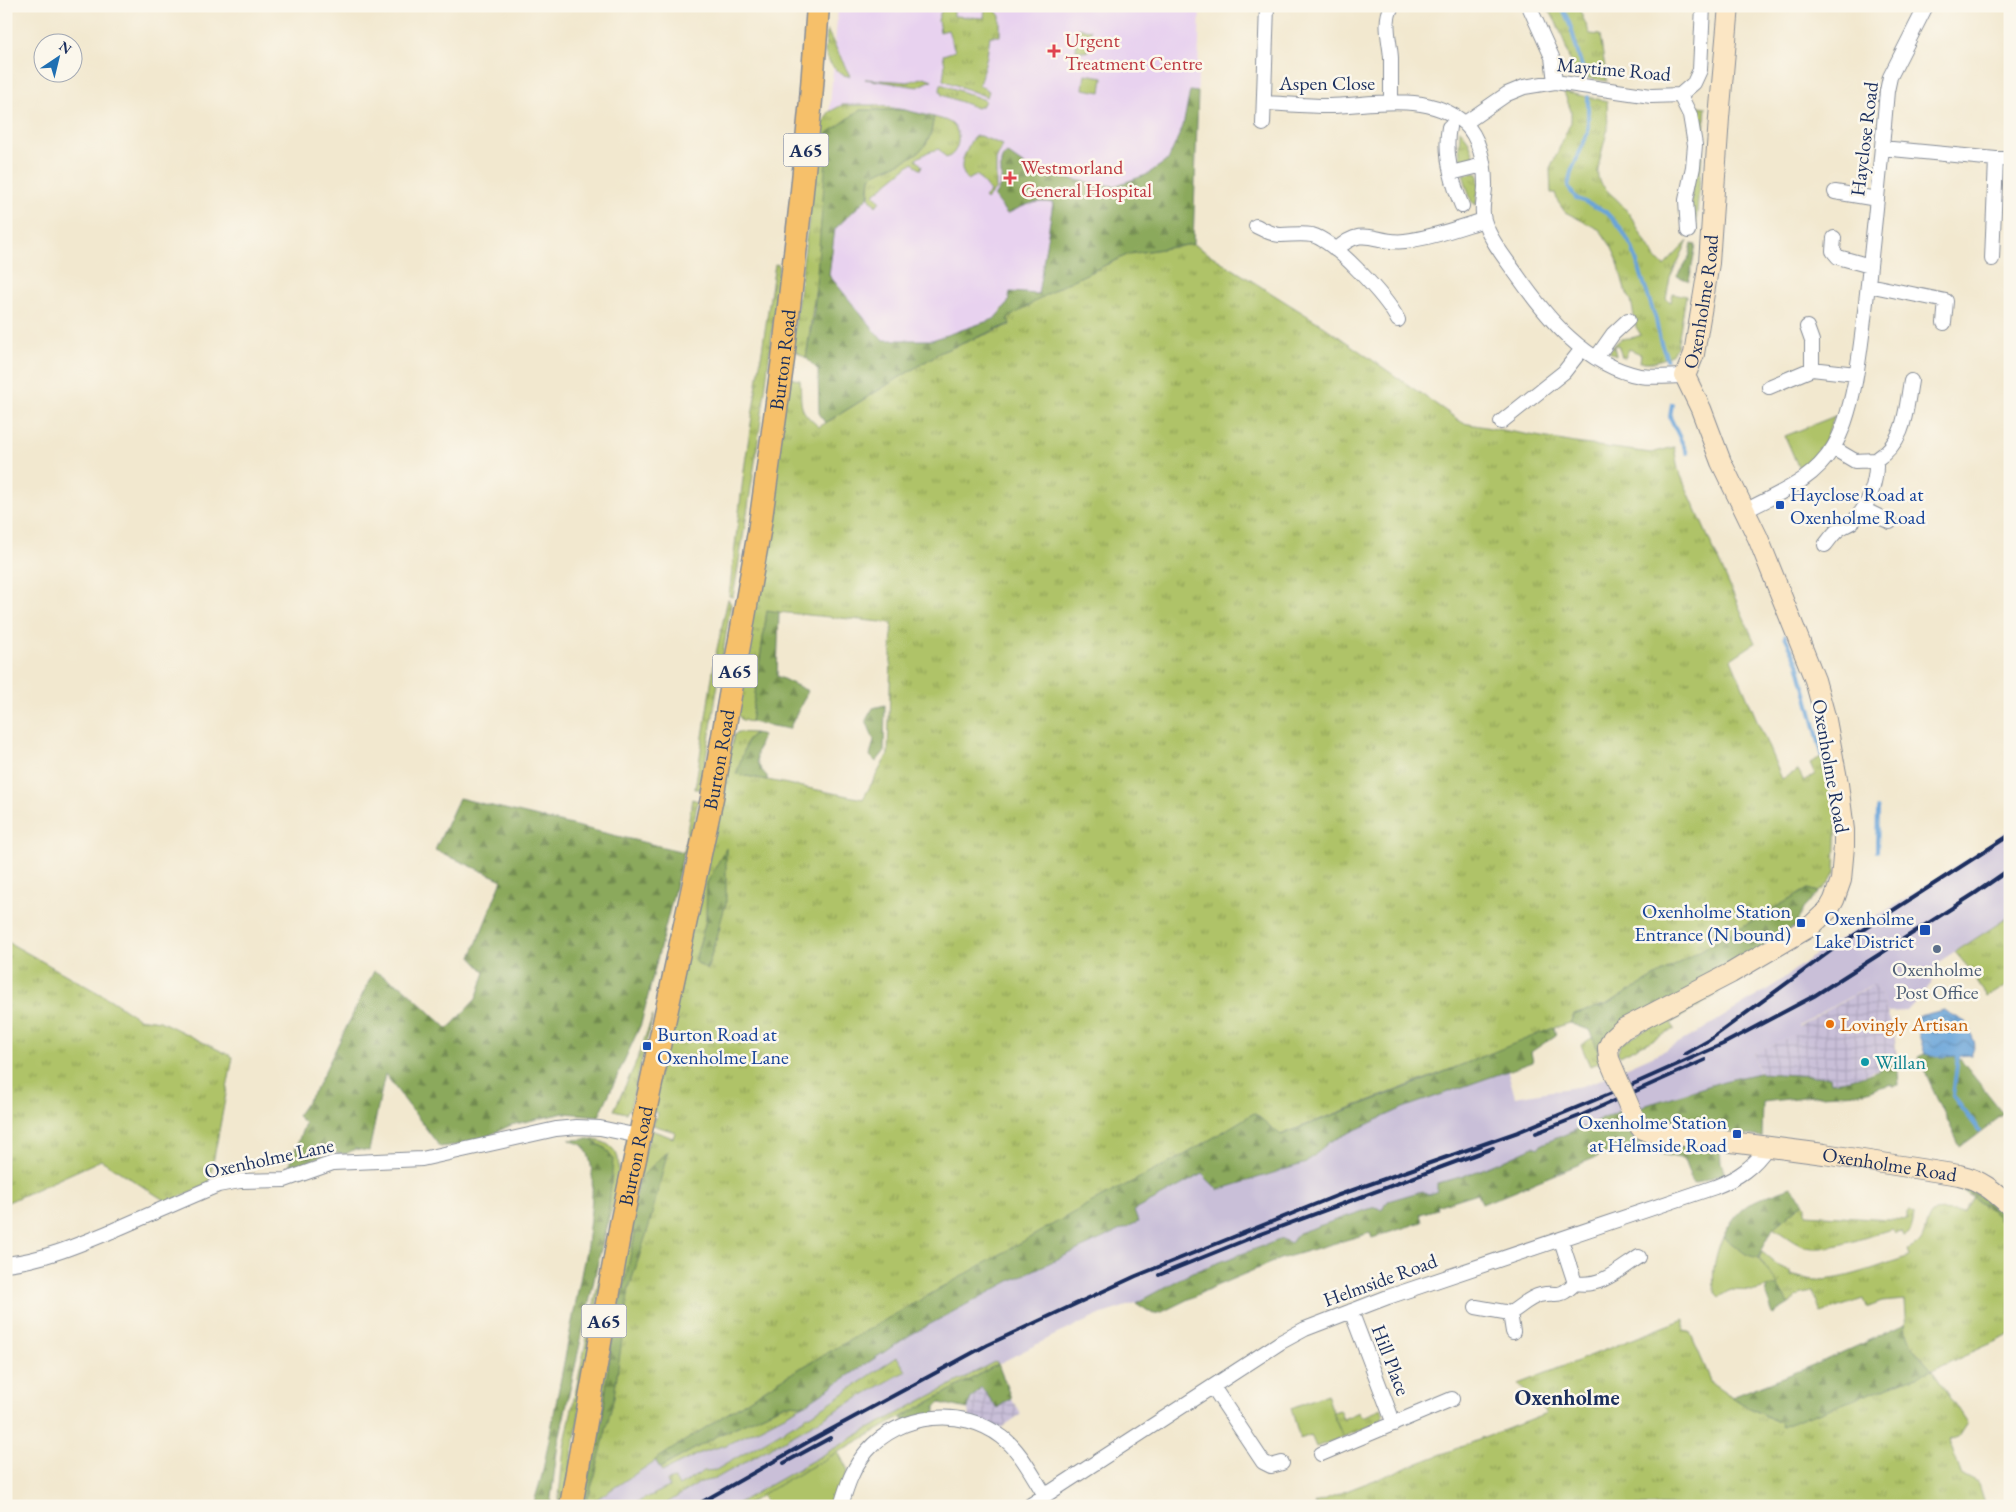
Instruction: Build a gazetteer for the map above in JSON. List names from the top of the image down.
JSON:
{
  "streets": {
    "main road": ["A65", "Oxenholme Road", "Burton Road"],
    "street": [
      "Maytime Road",
      "Aspen Close",
      "Hayclose Road",
      "Oxenholme Lane",
      "Helmside Road",
      "Hill Place"
    ]
  },
  "crossings": [
    ["Maytime Road", "Aspen Close"],
    ["Hayclose Road", "Oxenholme Road"],
    ["Oxenholme Road", "Helmside Road"],
    ["Burton Road", "Oxenholme Lane"],
    ["Helmside Road", "Hill Place"]
  ],
  "districts": ["Oxenholme"],
  "places": {
    "health": ["Urgent Treatment Centre", "Westmorland General Hospital"],
    "transit": [
      "Hayclose Road at Oxenholme Road",
      "Oxenholme Station Entrance (N bound)",
      "Oxenholme Lake District",
      "Burton Road at Oxenholme Lane",
      "Oxenholme Station at Helmside Road"
    ],
    "other": ["Oxenholme Post Office", "Lovingly Artisan", "Willan"]
  },
  "north": "top right"
}
